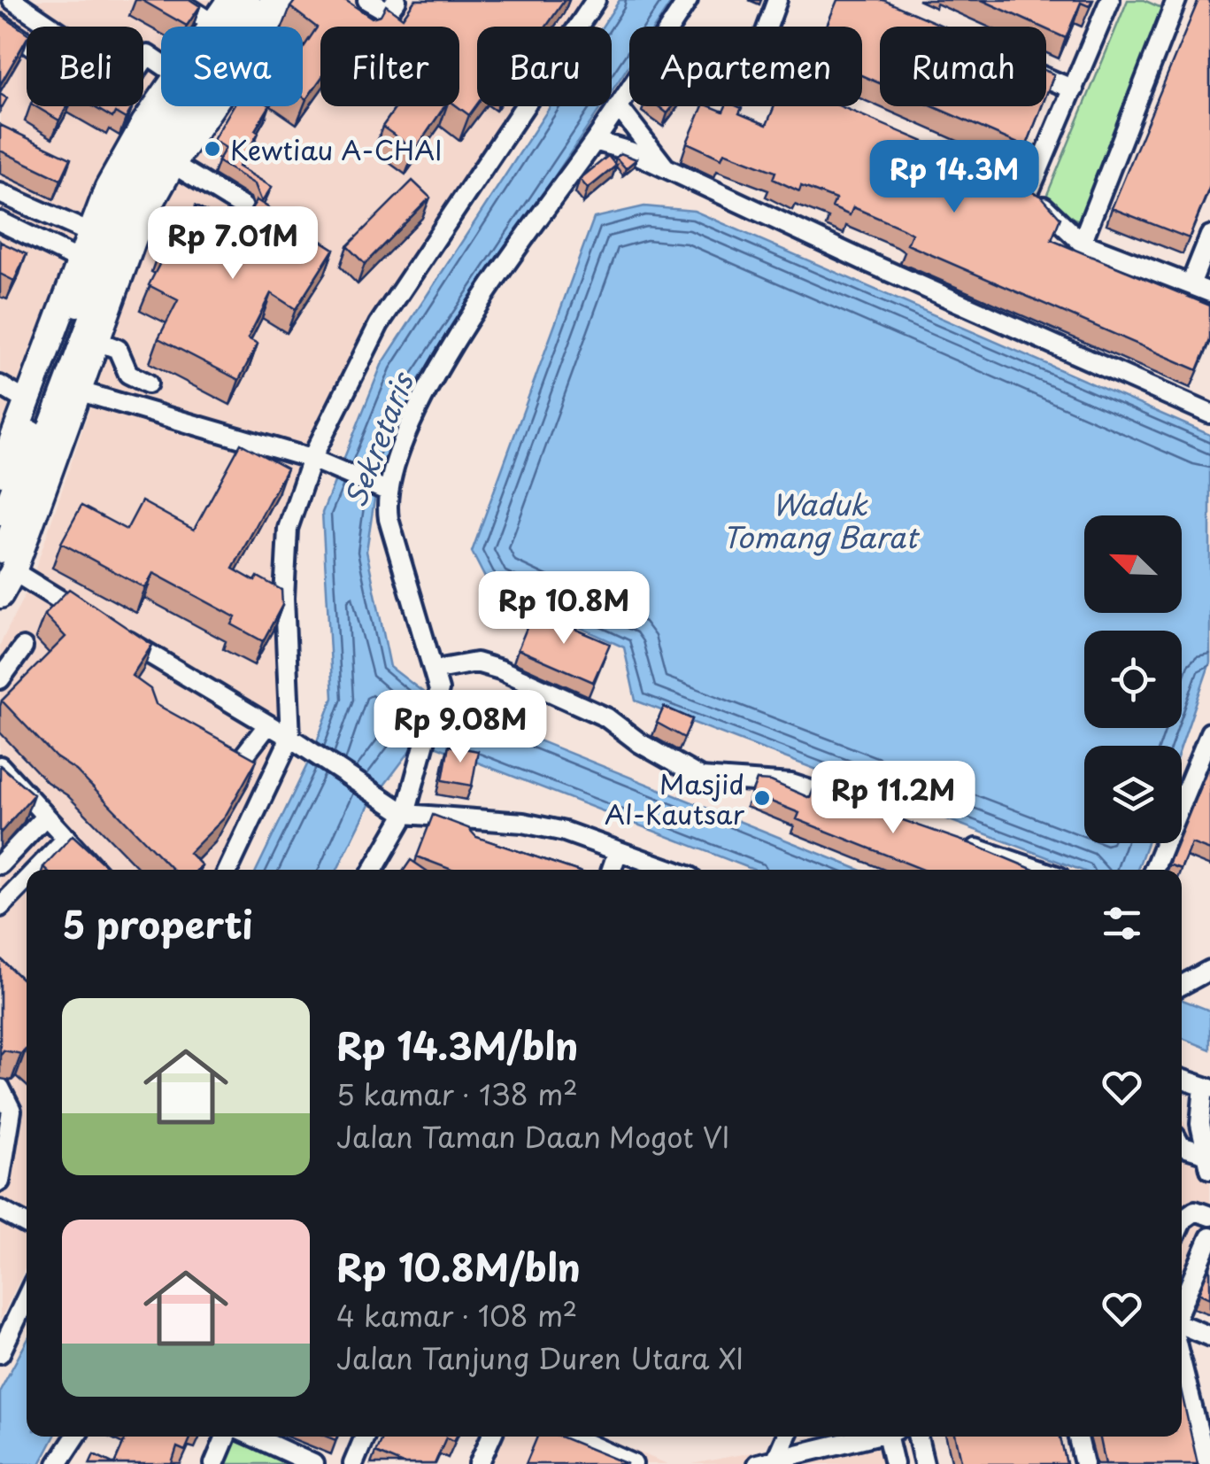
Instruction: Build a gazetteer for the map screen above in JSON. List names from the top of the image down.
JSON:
{
  "water": ["Sekretaris", "Waduk Tomang Barat"],
  "places": ["Kewtiau A-CHAI", "Masjid Al-Kautsar"],
  "north": "top left",
  "page": {
    "chip": [
      "Beli",
      "Sewa",
      "Filter",
      "Baru",
      "Apartemen",
      "Rumah"
    ],
    "price": [
      "Rp 14.3M",
      "Rp 7.01M",
      "Rp 10.8M",
      "Rp 9.08M",
      "Rp 11.2M"
    ],
    "heading": "5 properti",
    "list": [
      {
        "name": "Rp 14.3M/bln",
        "note": "5 kamar · 138 m² · Jalan Taman Daan Mogot VI"
      },
      {
        "name": "Rp 10.8M/bln",
        "note": "4 kamar · 108 m² · Jalan Tanjung Duren Utara XI"
      }
    ]
  }
}
